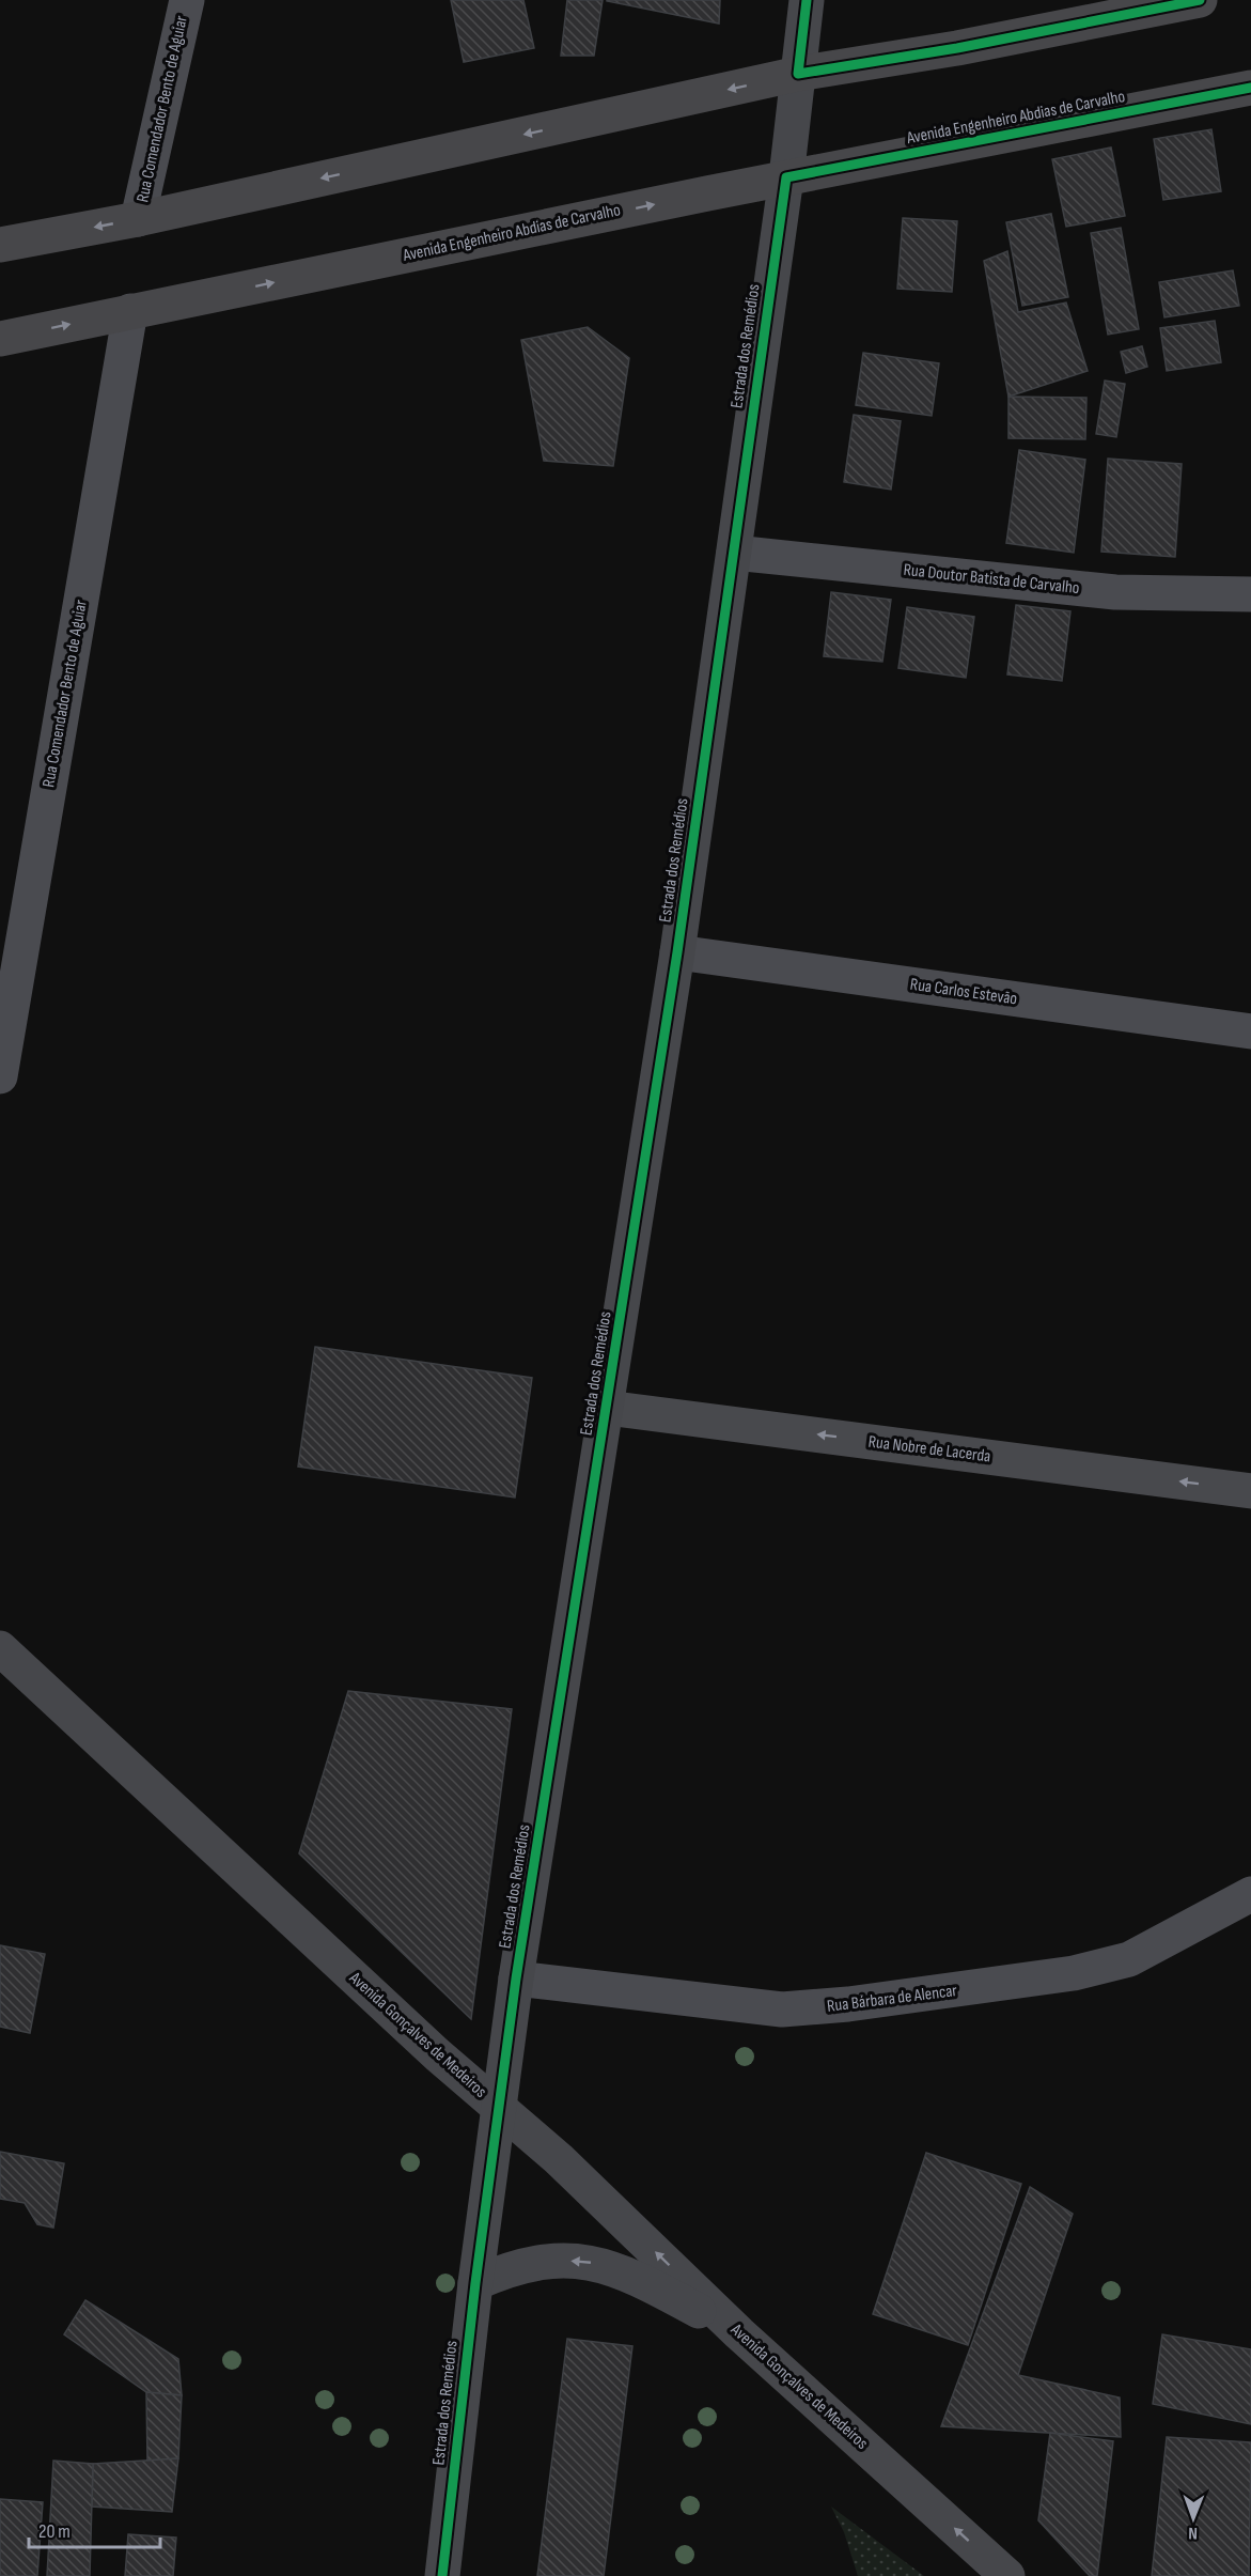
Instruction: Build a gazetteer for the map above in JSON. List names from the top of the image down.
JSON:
{
  "streets": {
    "highway": ["Avenida Engenheiro Abdias de Carvalho"],
    "main road": ["Estrada dos Remédios", "Avenida Gonçalves de Medeiros"],
    "street": [
      "Rua Comendador Bento de Aguiar",
      "Rua Doutor Batista de Carvalho",
      "Rua Carlos Estevão",
      "Rua Nobre de Lacerda",
      "Rua Bárbara de Alencar"
    ]
  },
  "crossings": [
    ["Rua Comendador Bento de Aguiar", "Avenida Engenheiro Abdias de Carvalho"],
    ["Avenida Engenheiro Abdias de Carvalho", "Estrada dos Remédios"],
    ["Estrada dos Remédios", "Rua Doutor Batista de Carvalho"],
    ["Estrada dos Remédios", "Rua Carlos Estevão"],
    ["Estrada dos Remédios", "Rua Nobre de Lacerda"],
    ["Estrada dos Remédios", "Rua Bárbara de Alencar"],
    ["Estrada dos Remédios", "Avenida Gonçalves de Medeiros"]
  ],
  "one_way": ["Rua Nobre de Lacerda", "Avenida Gonçalves de Medeiros"],
  "scale_bar": "20 m",
  "north": "bottom"
}
